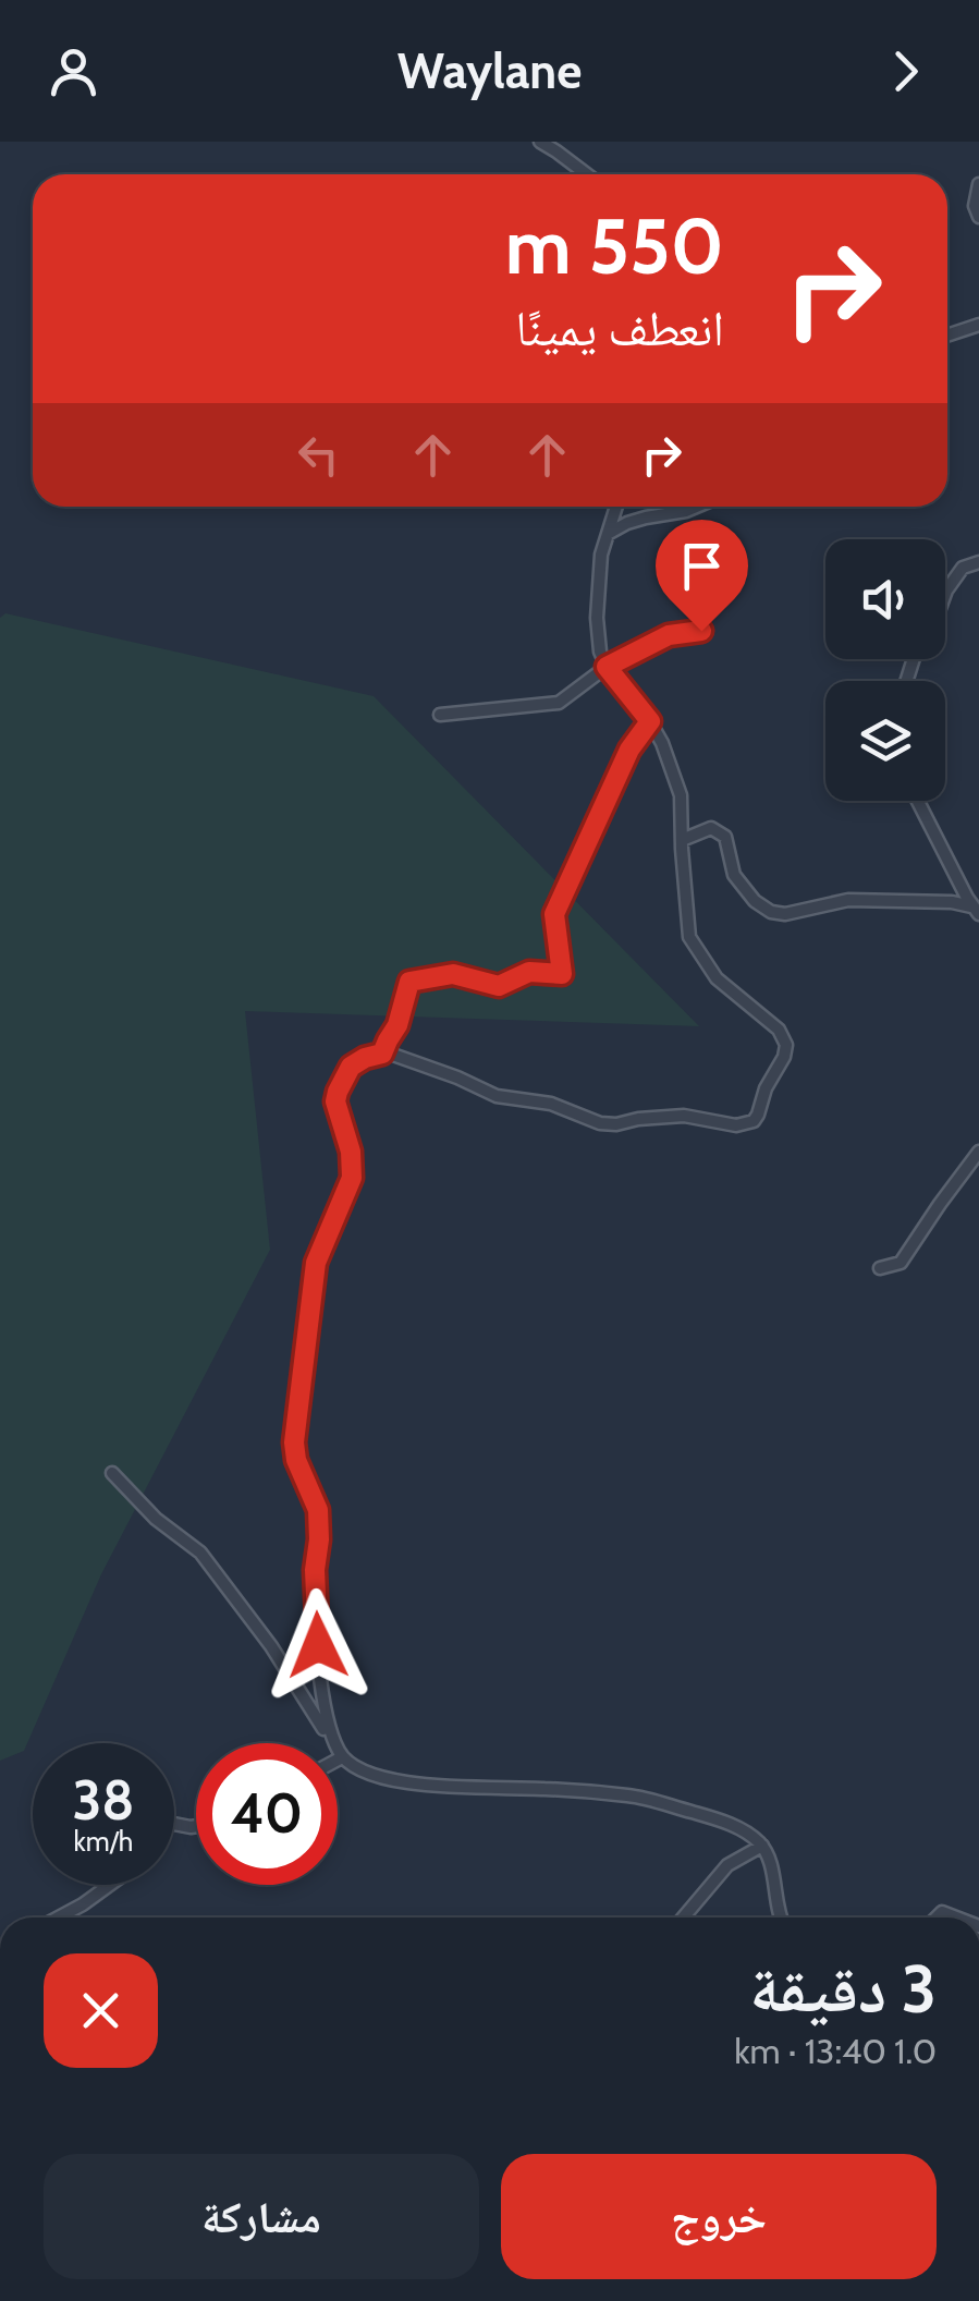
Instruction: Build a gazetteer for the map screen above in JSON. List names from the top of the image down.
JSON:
{
  "page": {
    "header": "Waylane",
    "turn": ["550 m", "انعطف يمينًا"],
    "speed": "38 km/h",
    "limit": "40",
    "heading": ["3 دقيقة", "1.0 km · 13:40"],
    "buttons": ["خروج", "مشاركة"]
  }
}
